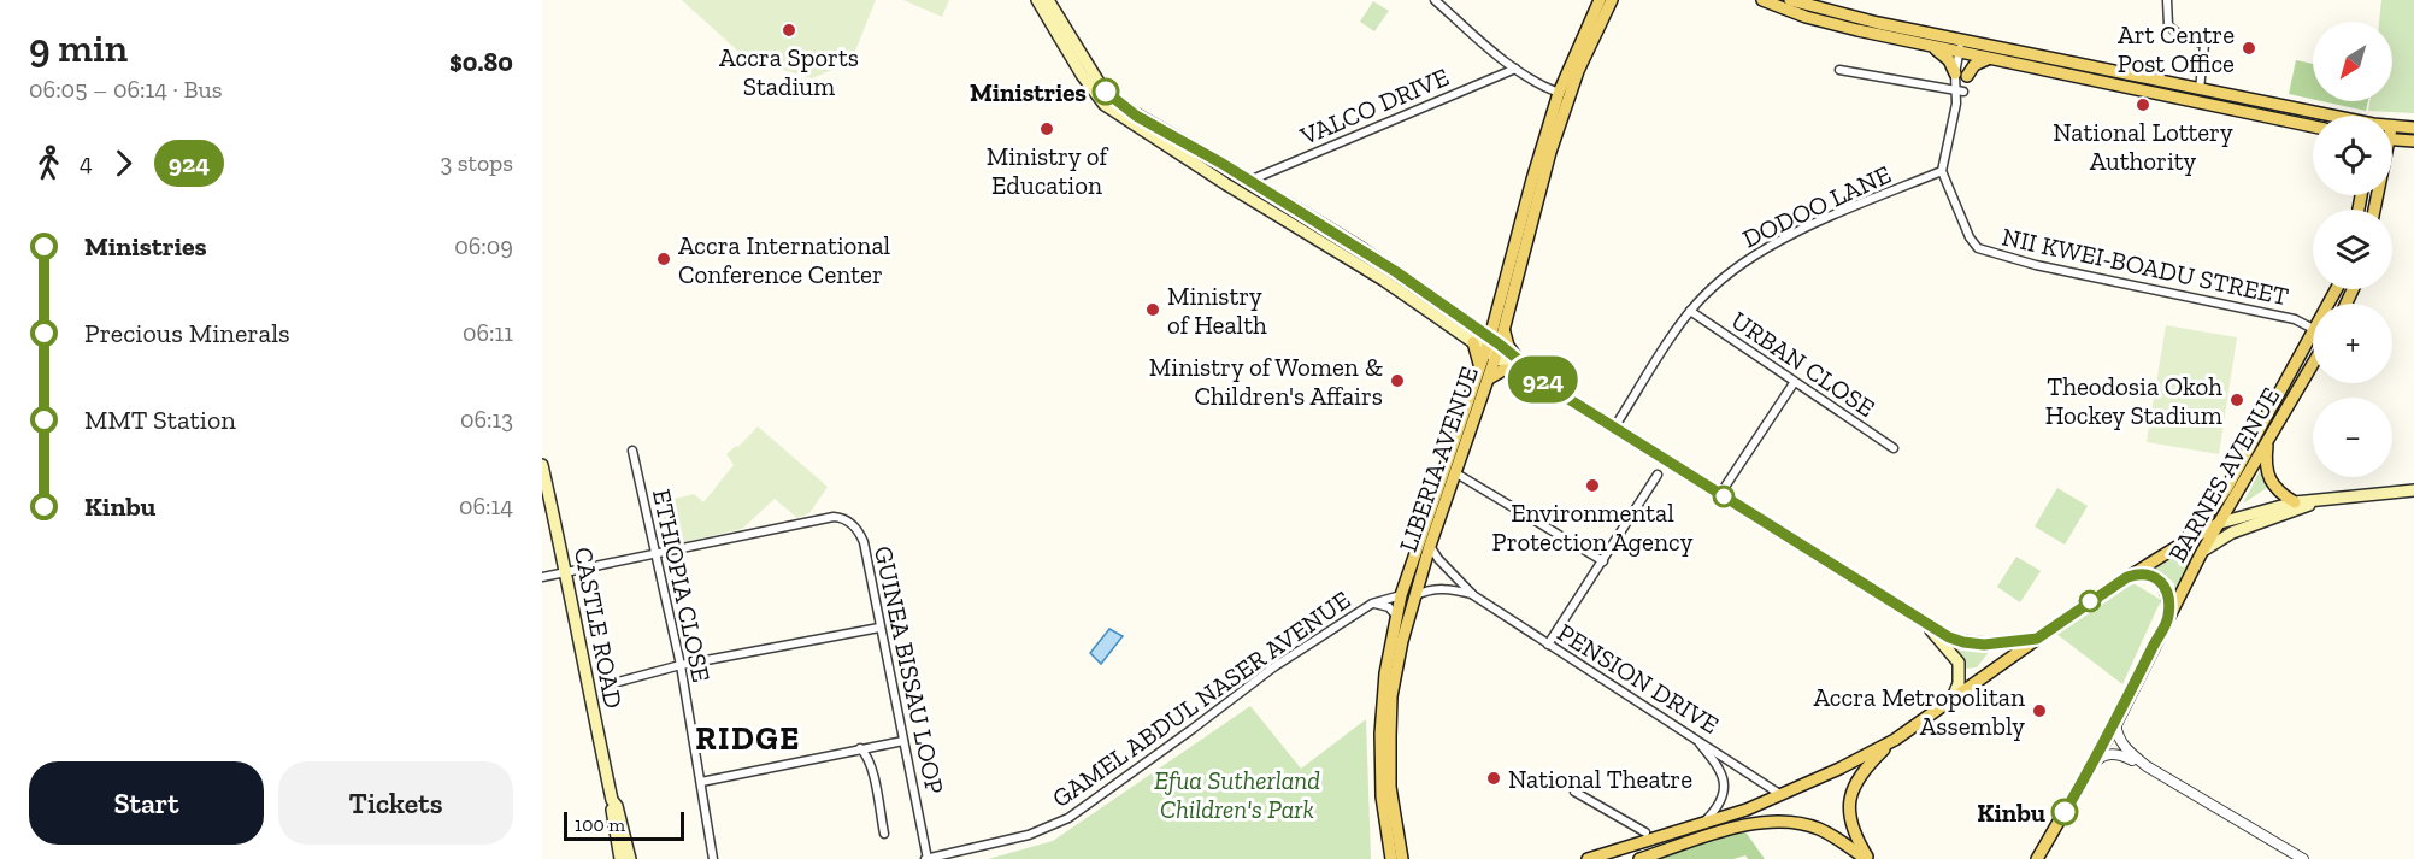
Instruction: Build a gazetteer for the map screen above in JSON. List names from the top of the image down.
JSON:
{
  "streets": {
    "main road": ["LIBERIA AVENUE", "BARNES AVENUE", "CASTLE ROAD"],
    "street": [
      "VALCO DRIVE",
      "DODOO LANE",
      "NII KWEI-BOADU STREET",
      "URBAN CLOSE",
      "ETHIOPIA CLOSE",
      "GUINEA BISSAU LOOP",
      "PENSION DRIVE",
      "GAMEL ABDUL NASER AVENUE"
    ]
  },
  "crossings": [
    ["DODOO LANE", "NII KWEI-BOADU STREET"],
    ["DODOO LANE", "URBAN CLOSE"],
    ["NII KWEI-BOADU STREET", "BARNES AVENUE"],
    ["LIBERIA AVENUE", "PENSION DRIVE"],
    ["LIBERIA AVENUE", "GAMEL ABDUL NASER AVENUE"],
    ["ETHIOPIA CLOSE", "GUINEA BISSAU LOOP"],
    ["CASTLE ROAD", "GUINEA BISSAU LOOP"],
    ["GUINEA BISSAU LOOP", "GAMEL ABDUL NASER AVENUE"]
  ],
  "districts": ["RIDGE"],
  "parks": ["Efua Sutherland Children's Park"],
  "places": [
    "Accra Sports Stadium",
    "Art Centre Post Office",
    "Ministries",
    "National Lottery Authority",
    "Ministry of Education",
    "Accra International Conference Center",
    "Ministry of Health",
    "Ministry of Women & Children's Affairs",
    "Theodosia Okoh Hockey Stadium",
    "Environmental Protection Agency",
    "Accra Metropolitan Assembly",
    "National Theatre",
    "Kinbu"
  ],
  "lines": ["bus line 924"],
  "scale_bar": "100 m",
  "north": "bottom left",
  "page": {
    "heading": ["9 min", "06:05 – 06:14 · Bus", "$0.80"],
    "on_map": "924",
    "map_buttons": ["+", "−"],
    "legs": ["4", "924", "3 stops"],
    "list": [
      {
        "name": "Ministries",
        "value": "06:09"
      },
      {
        "name": "Precious Minerals",
        "value": "06:11"
      },
      {
        "name": "MMT Station",
        "value": "06:13"
      },
      {
        "name": "Kinbu",
        "value": "06:14"
      }
    ],
    "buttons": ["Start", "Tickets"],
    "scale": "100 m"
  }
}
